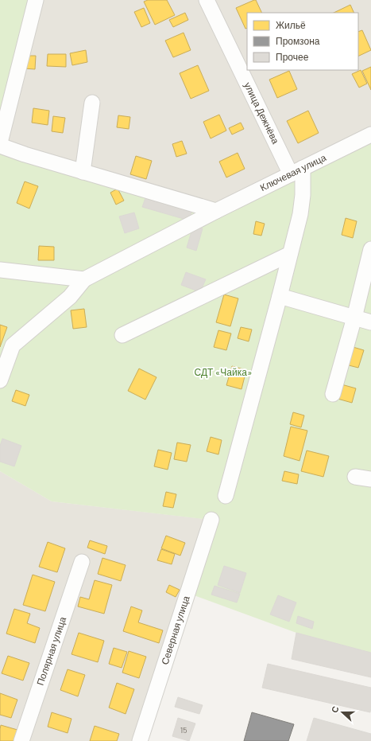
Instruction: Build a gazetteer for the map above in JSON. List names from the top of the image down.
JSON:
{
  "streets": {
    "street": [
      "улица Дежнёва",
      "Ключевая улица",
      "Северная улица",
      "Полярная улица"
    ]
  },
  "crossings": [
    ["улица Дежнёва", "Ключевая улица"]
  ],
  "parks": ["СДТ «Чайка»"],
  "house_numbers": ["15"],
  "legend": ["Жильё", "Промзона", "Прочее"],
  "north": "left"
}
